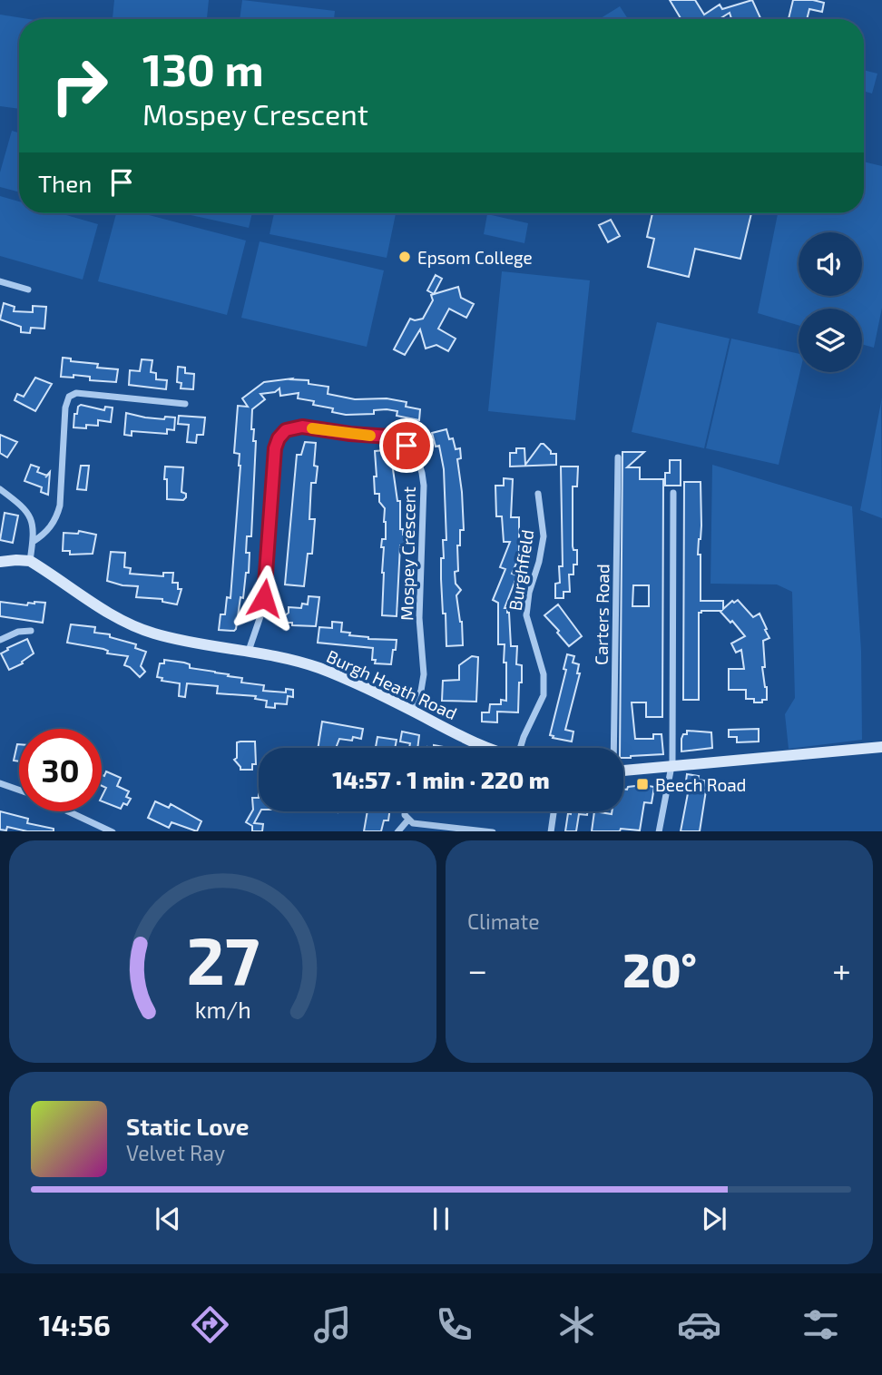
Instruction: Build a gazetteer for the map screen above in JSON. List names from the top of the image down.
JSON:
{
  "streets": {
    "main road": ["Burgh Heath Road"],
    "street": ["Mospey Crescent", "Burghfield", "Carters Road"]
  },
  "crossings": [
    ["Mospey Crescent", "Burgh Heath Road"]
  ],
  "places": {
    "other": ["Epsom College"],
    "transit": ["Beech Road"]
  },
  "page": {
    "turn": ["130 m", "Mospey Crescent"],
    "then": "Then",
    "limit": "30",
    "trip": "14:57 · 1 min · 220 m",
    "tile": "Climate",
    "heat": ["−", "20°", "+"],
    "song": ["Static Love", "Velvet Ray"],
    "tabs": "14:56",
    "gauge": ["27", "km/h"]
  }
}
